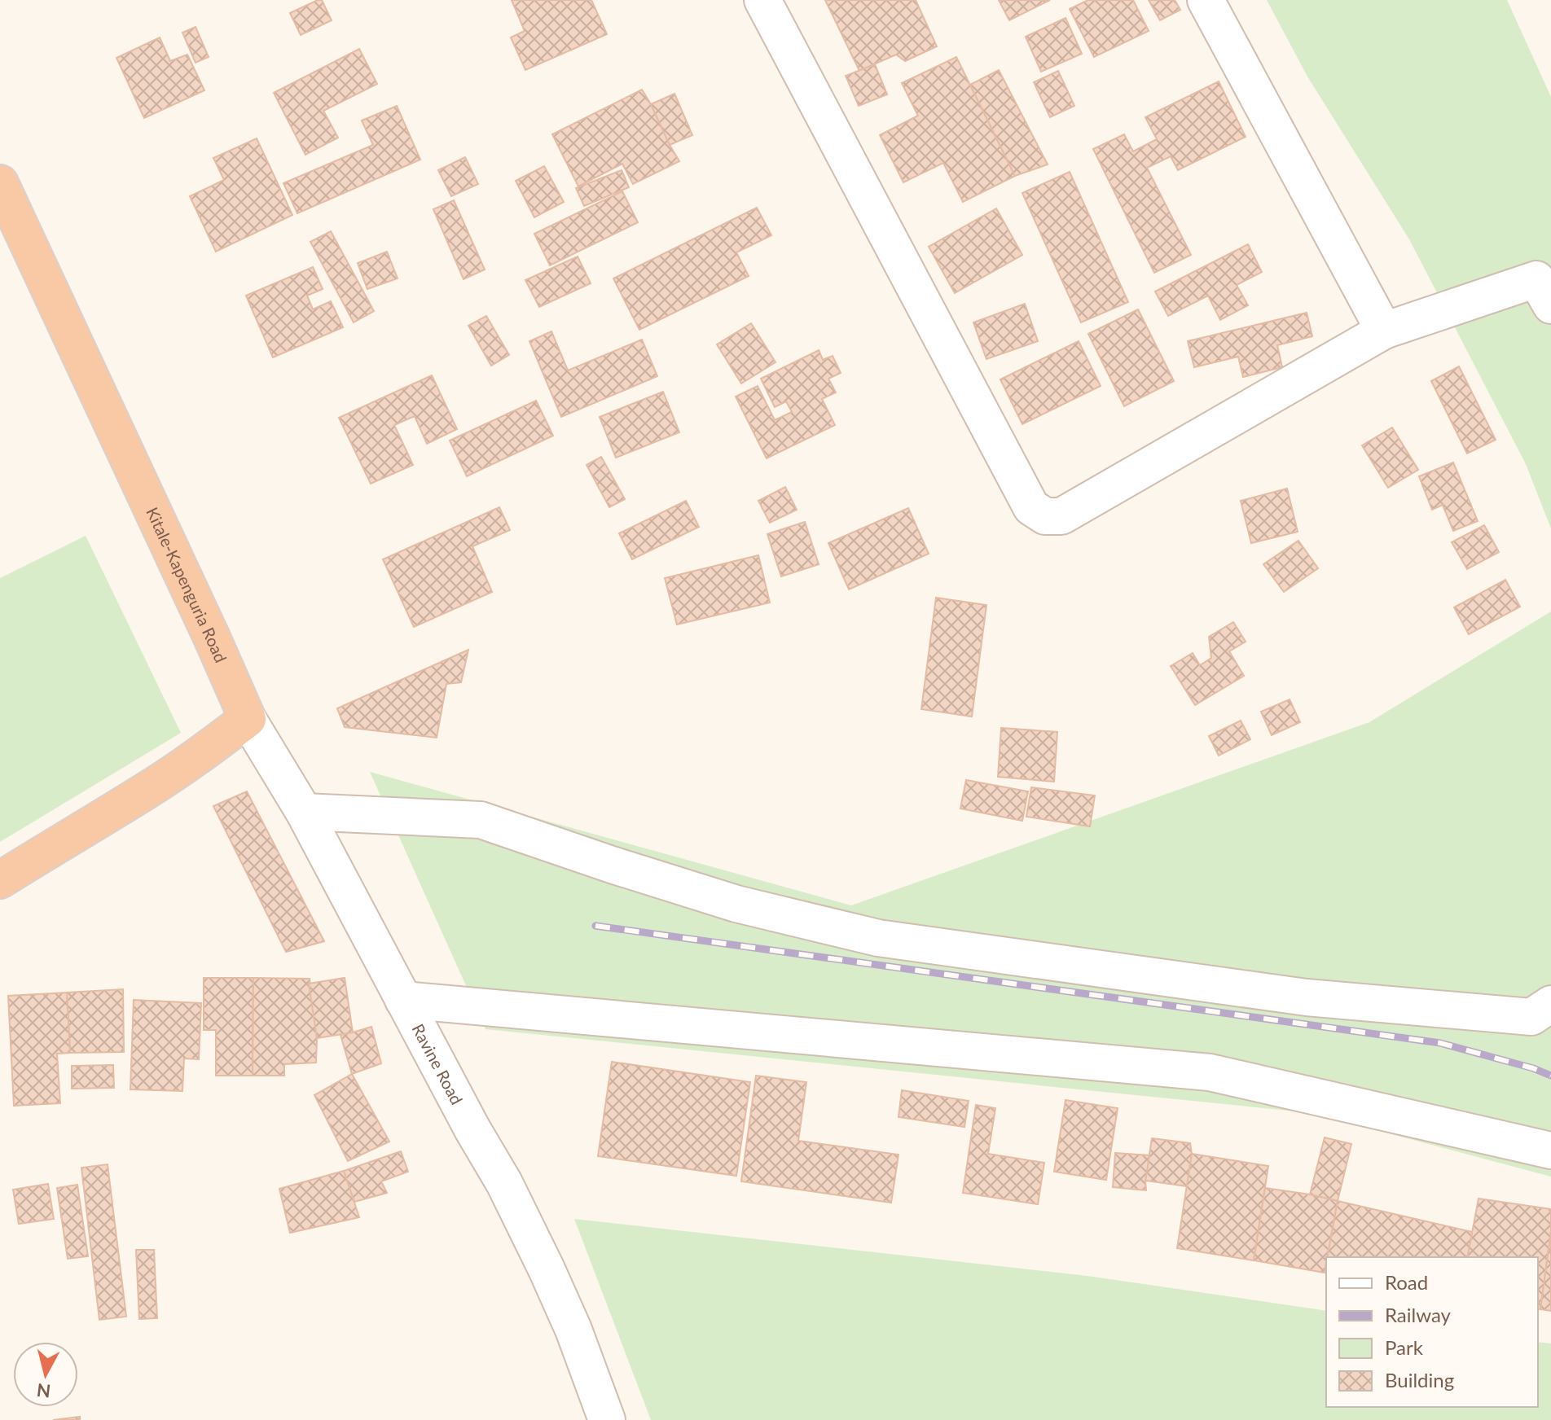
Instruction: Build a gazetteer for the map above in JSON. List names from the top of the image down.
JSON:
{
  "streets": {
    "highway": ["Kitale-Kapenguria Road"],
    "street": ["Ravine Road"]
  },
  "crossings": [
    ["Kitale-Kapenguria Road", "Ravine Road"]
  ],
  "legend": [
    "Road",
    "Railway",
    "Park",
    "Building"
  ],
  "north": "bottom"
}
